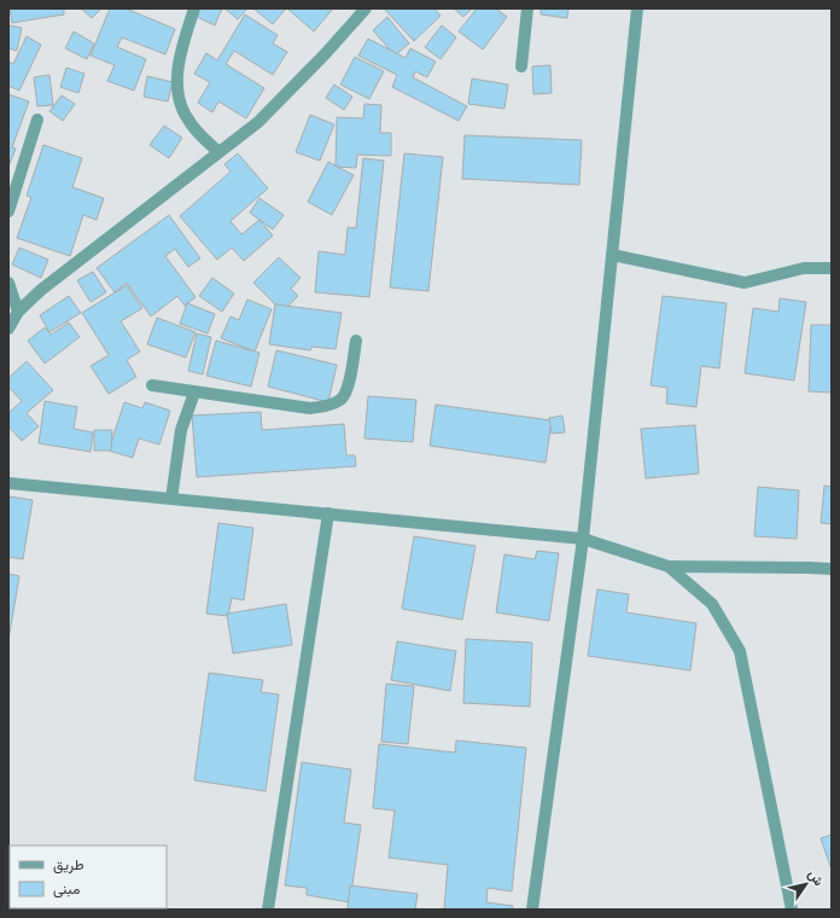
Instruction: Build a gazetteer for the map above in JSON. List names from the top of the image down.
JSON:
{
  "legend": ["طريق", "مبنى"],
  "north": "top right"
}
